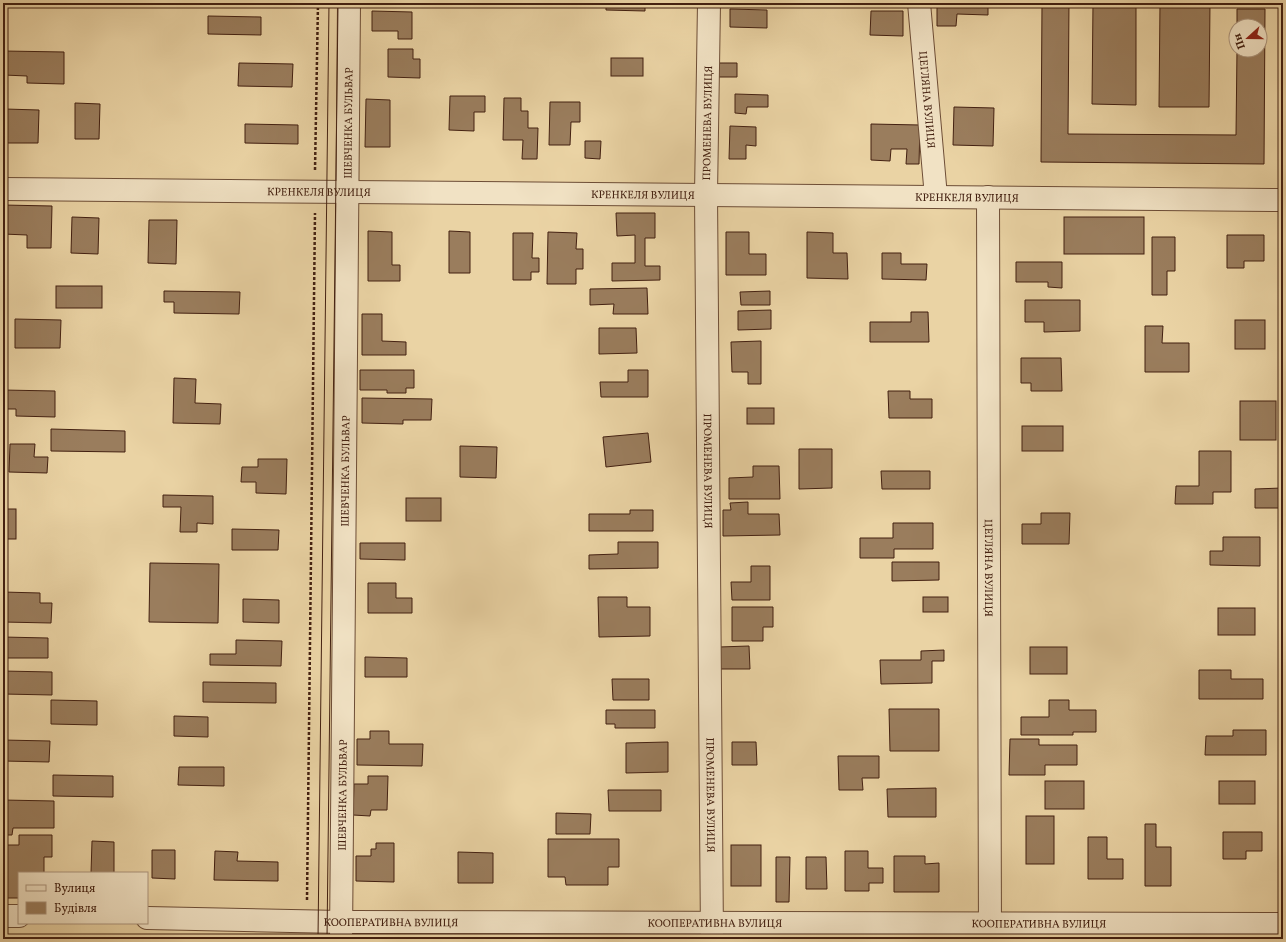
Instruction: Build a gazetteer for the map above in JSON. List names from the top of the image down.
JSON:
{
  "streets": {
    "street": [
      "ЦЕГЛЯНА ВУЛИЦЯ",
      "ШЕВЧЕНКА БУЛЬВАР",
      "ПРОМЕНЕВА ВУЛИЦЯ",
      "КРЕНКЕЛЯ ВУЛИЦЯ",
      "КООПЕРАТИВНА ВУЛИЦЯ"
    ]
  },
  "crossings": [
    ["ЦЕГЛЯНА ВУЛИЦЯ", "КРЕНКЕЛЯ ВУЛИЦЯ"],
    ["ЦЕГЛЯНА ВУЛИЦЯ", "КООПЕРАТИВНА ВУЛИЦЯ"],
    ["ШЕВЧЕНКА БУЛЬВАР", "КРЕНКЕЛЯ ВУЛИЦЯ"],
    ["ШЕВЧЕНКА БУЛЬВАР", "КООПЕРАТИВНА ВУЛИЦЯ"],
    ["ПРОМЕНЕВА ВУЛИЦЯ", "КРЕНКЕЛЯ ВУЛИЦЯ"],
    ["ПРОМЕНЕВА ВУЛИЦЯ", "КООПЕРАТИВНА ВУЛИЦЯ"]
  ],
  "legend": ["Вулиця", "Будівля"],
  "north": "left"
}
